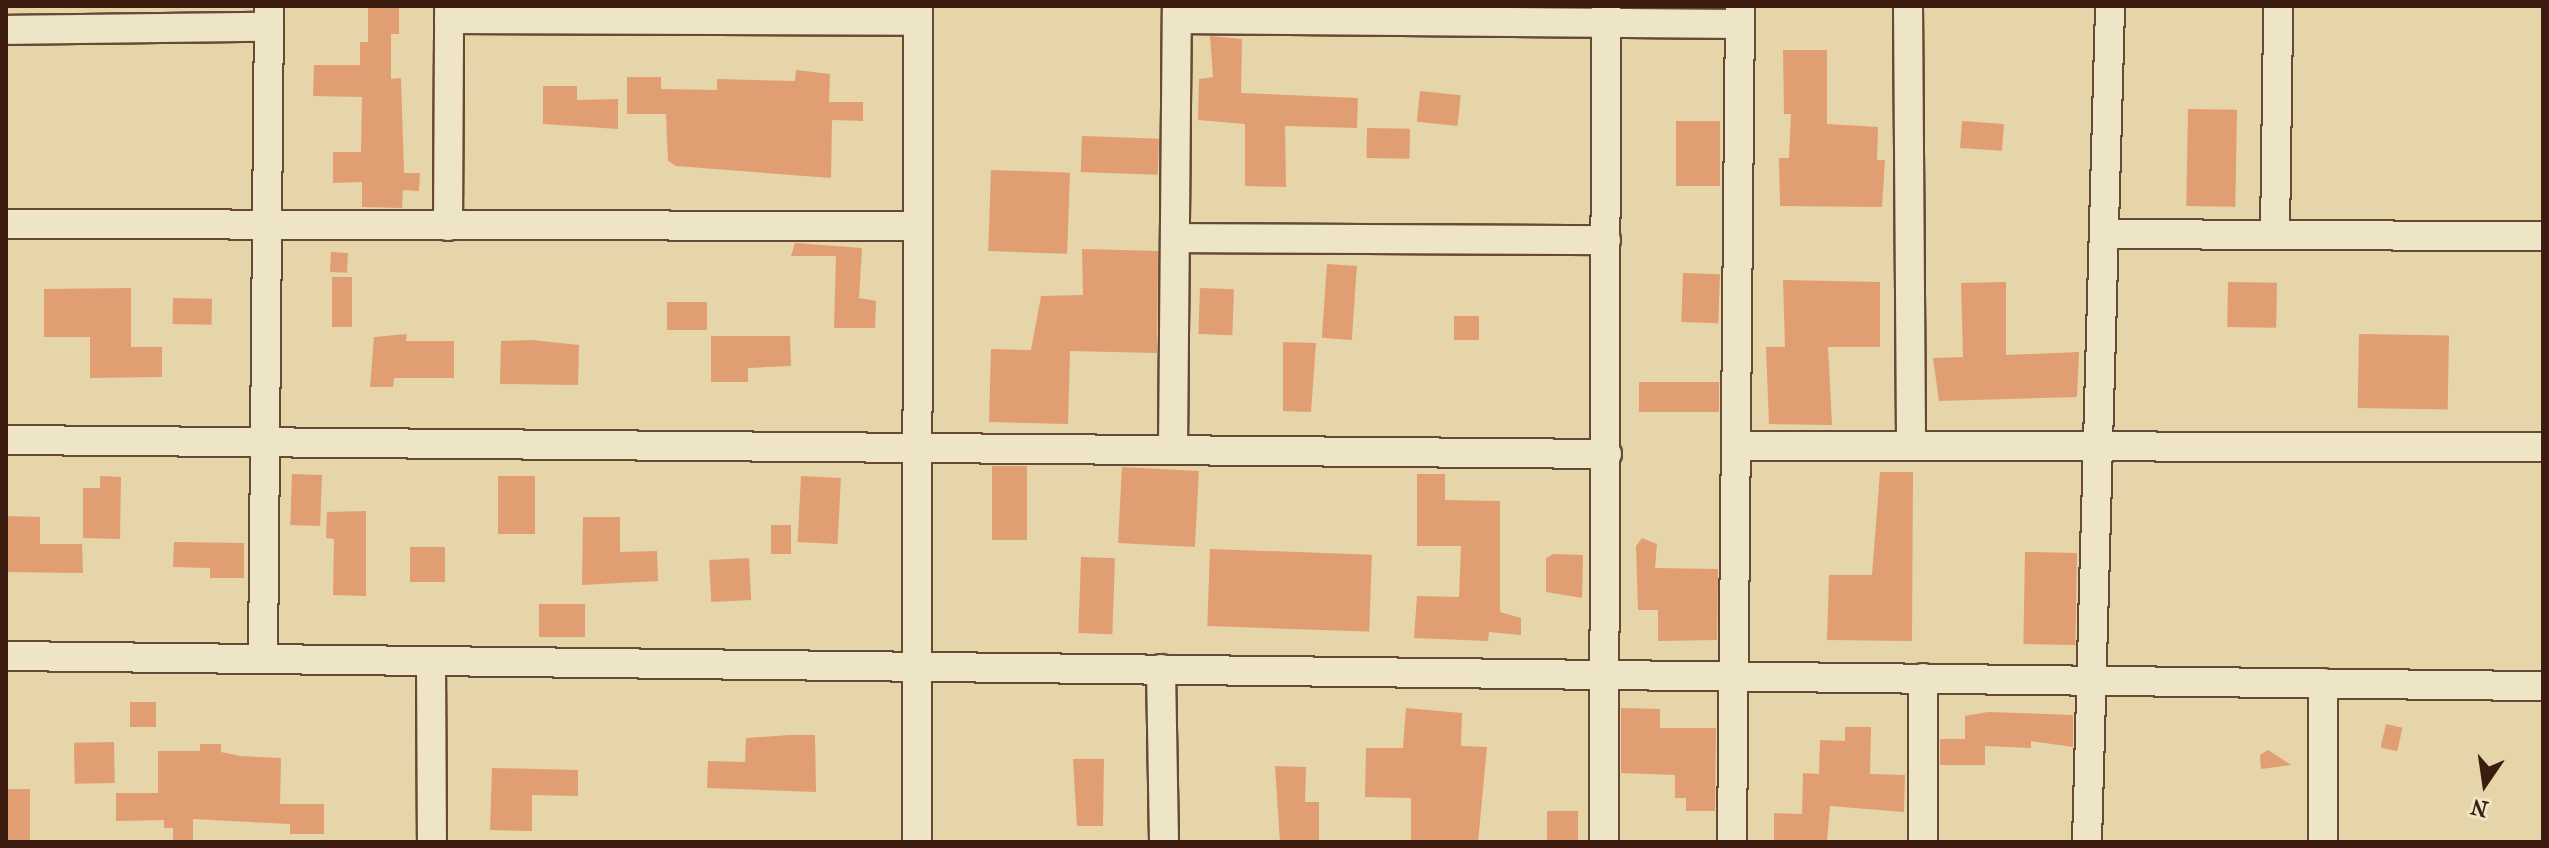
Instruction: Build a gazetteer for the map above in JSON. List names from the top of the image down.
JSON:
{
  "north": "bottom"
}
